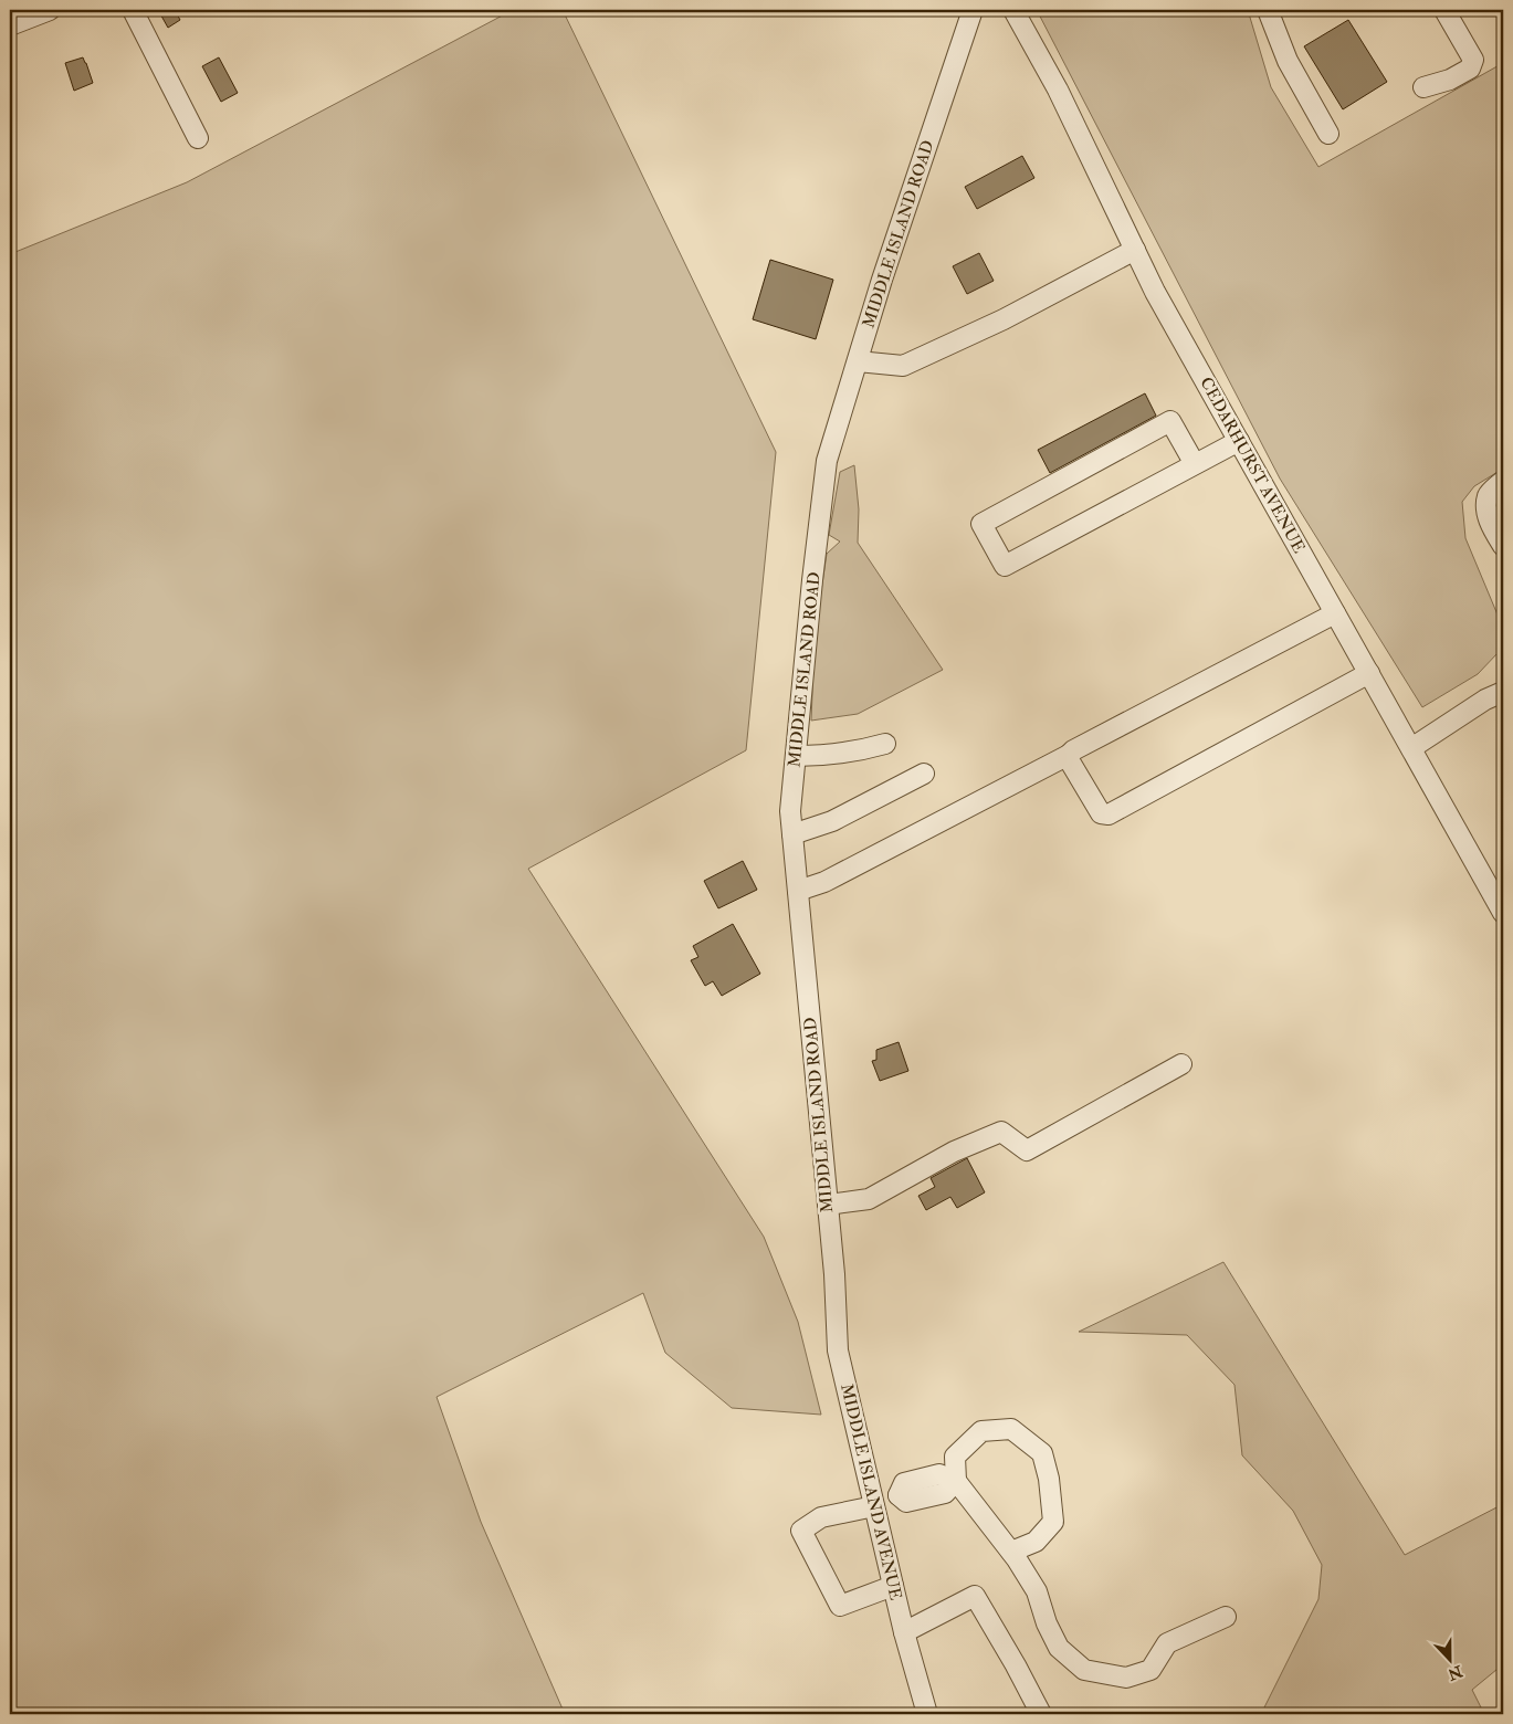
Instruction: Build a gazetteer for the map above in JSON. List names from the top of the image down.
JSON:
{
  "streets": {
    "street": ["MIDDLE ISLAND ROAD", "CEDARHURST AVENUE", "MIDDLE ISLAND AVENUE"]
  },
  "crossings": [
    ["MIDDLE ISLAND ROAD", "MIDDLE ISLAND AVENUE"]
  ],
  "north": "bottom"
}
